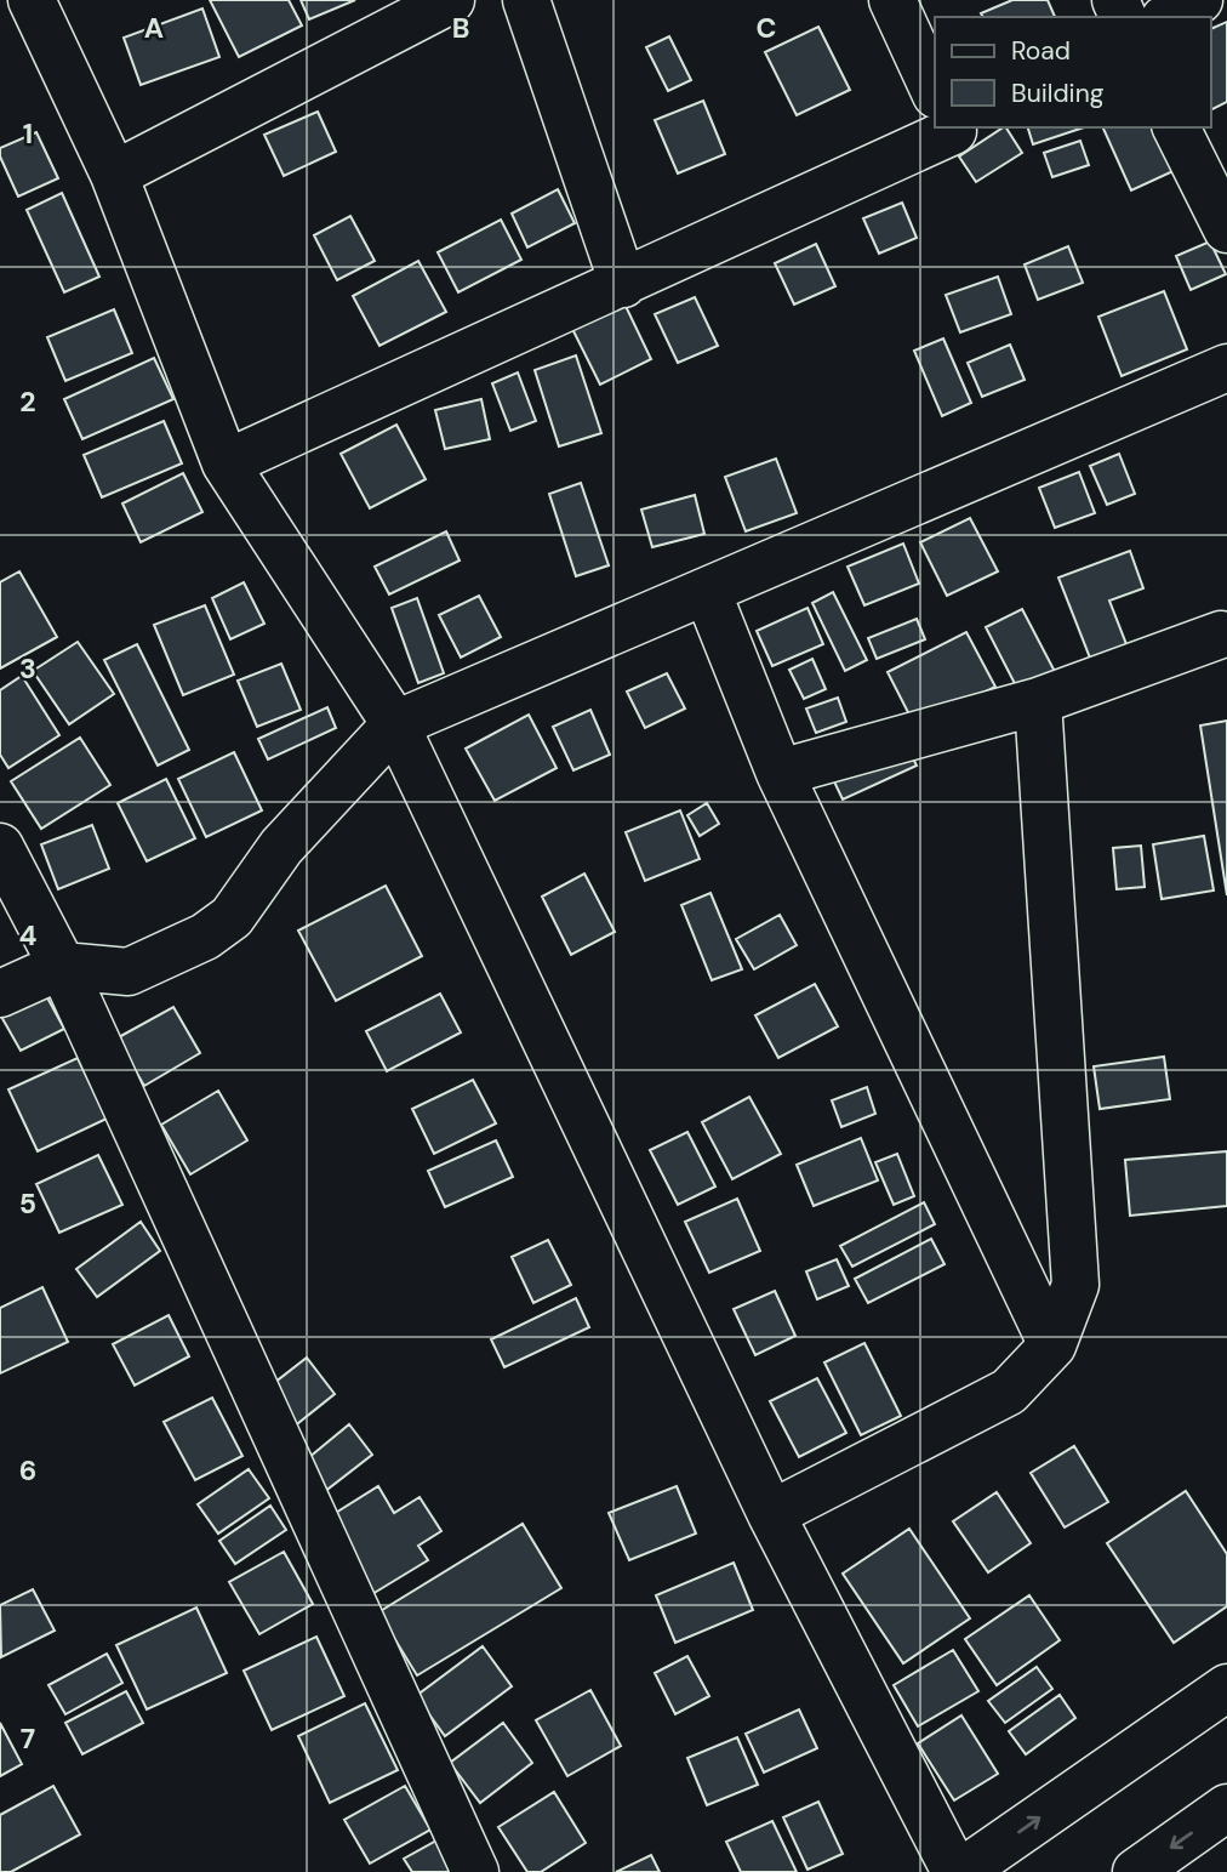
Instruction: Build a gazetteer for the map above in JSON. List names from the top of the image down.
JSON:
{
  "legend": ["Road", "Building"],
  "grid": {
    "columns": ["A", "B", "C"],
    "rows": [
      "1",
      "2",
      "3",
      "4",
      "5",
      "6",
      "7"
    ]
  }
}
